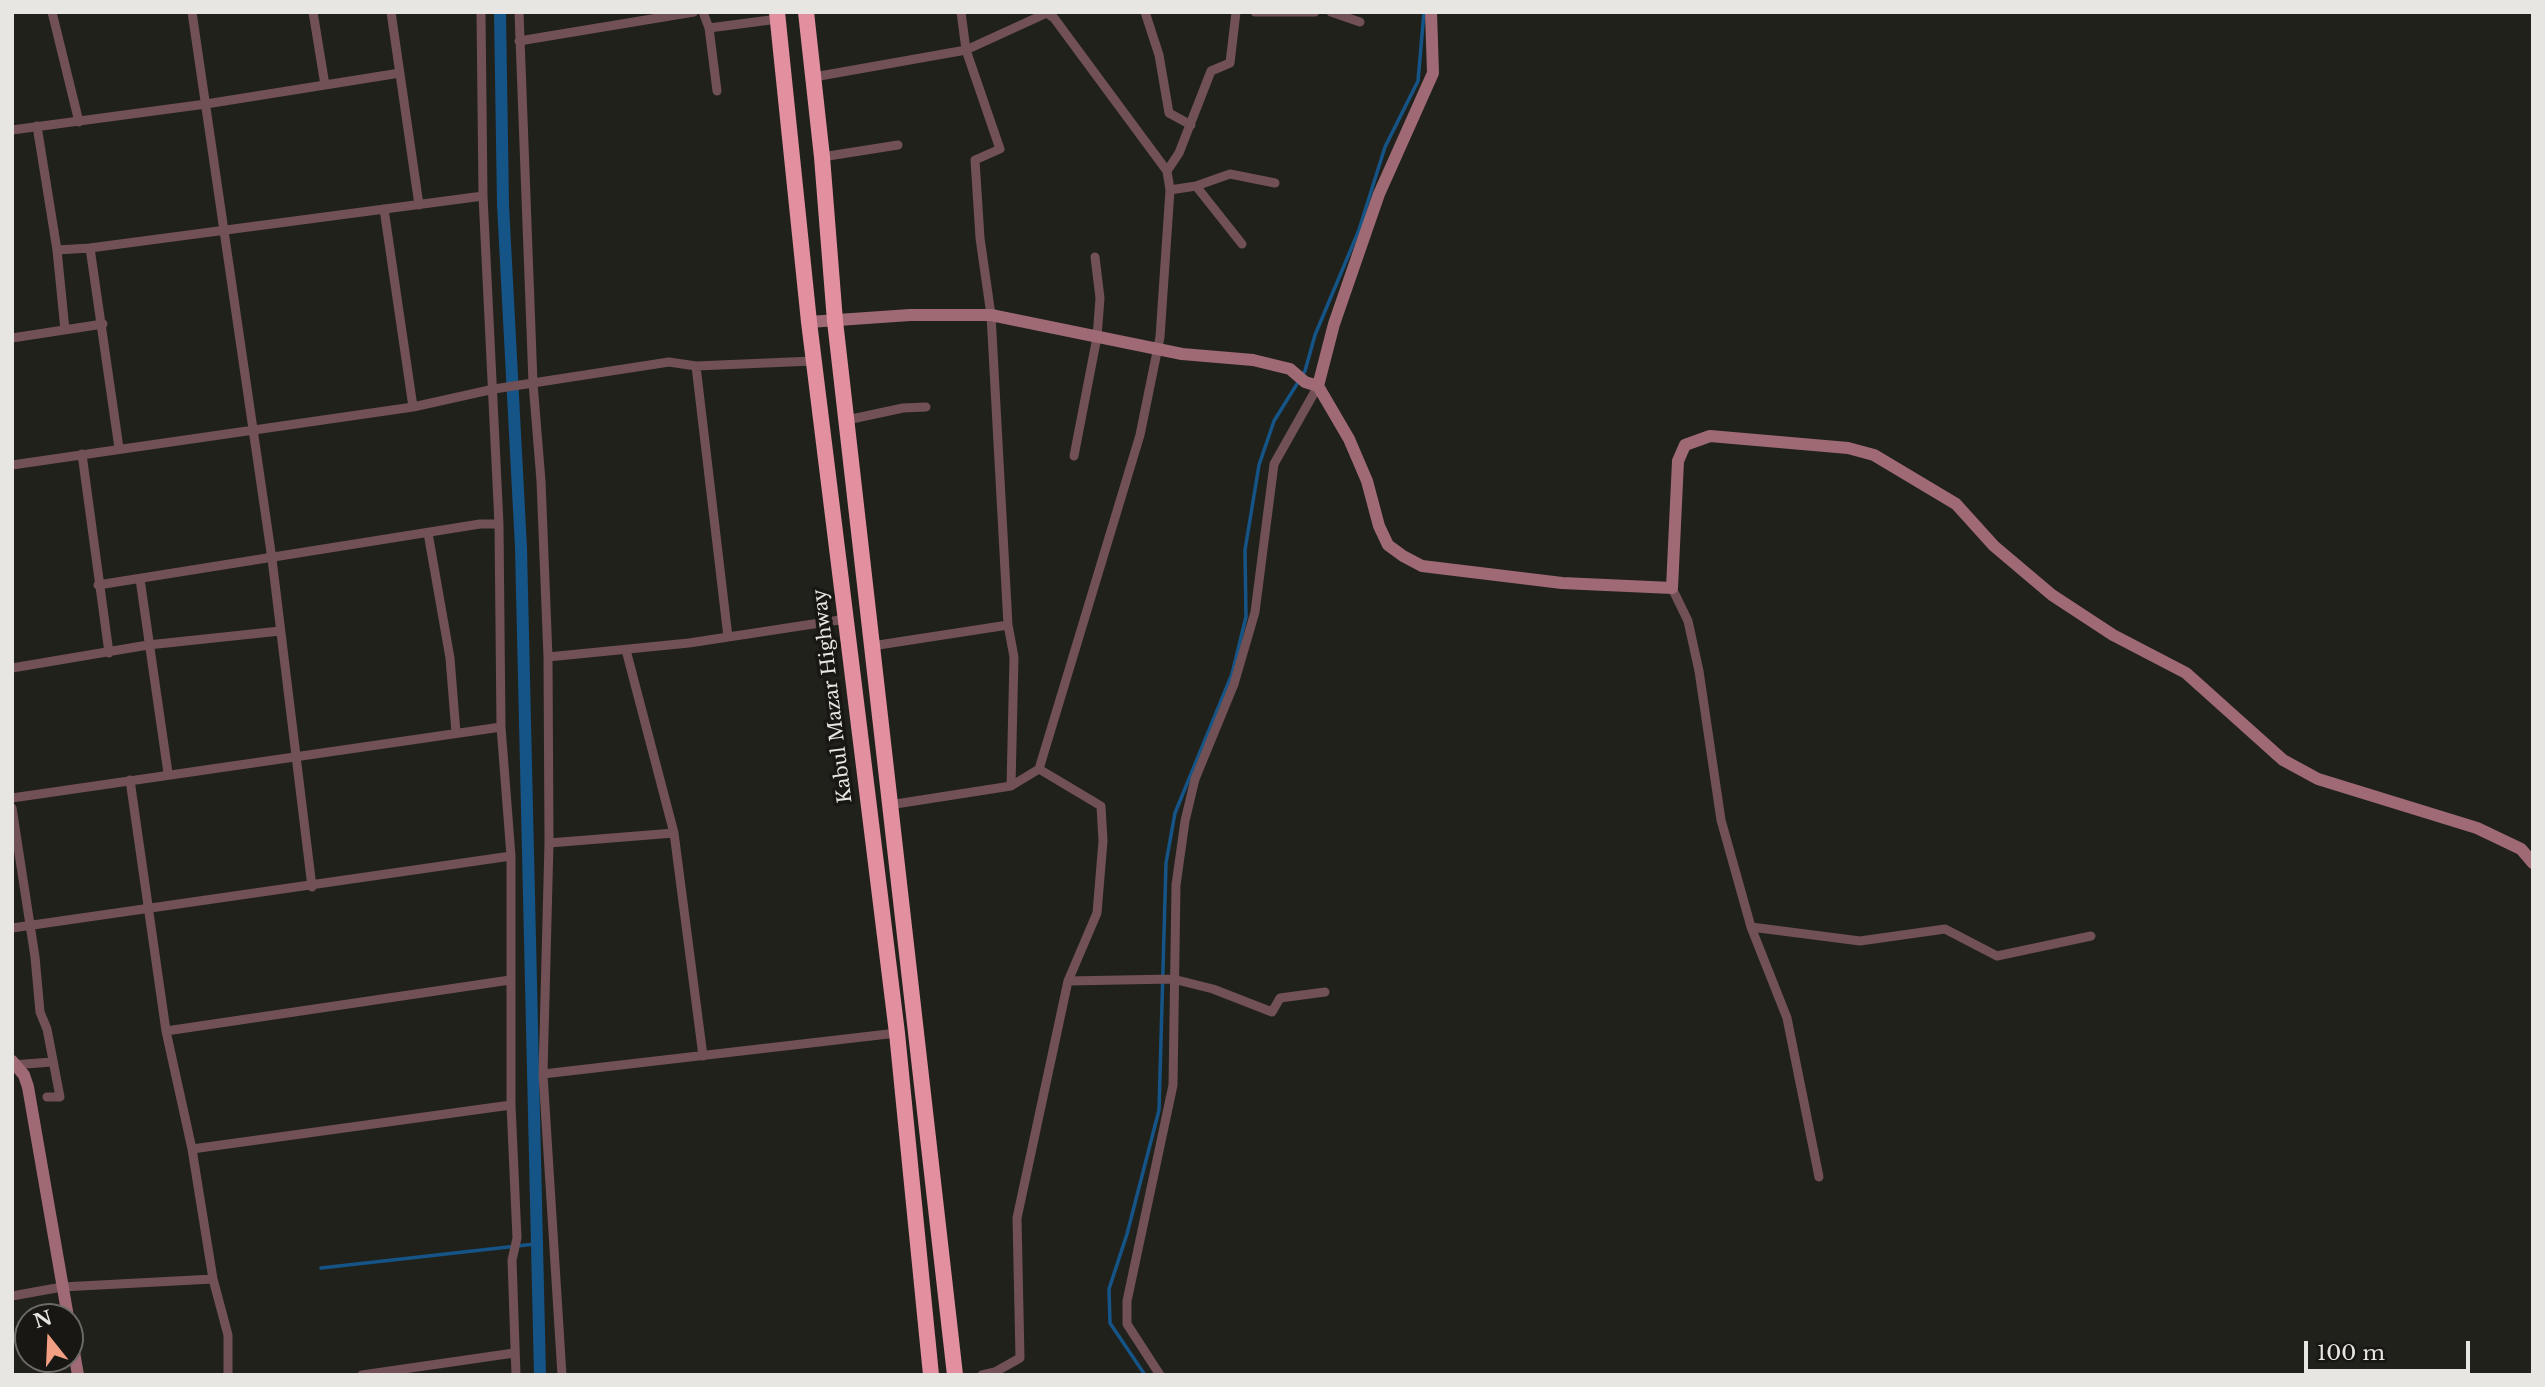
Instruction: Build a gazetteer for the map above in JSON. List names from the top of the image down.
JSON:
{
  "streets": {
    "highway": ["Kabul Mazar Highway"]
  },
  "scale_bar": "100 m",
  "north": "top"
}
